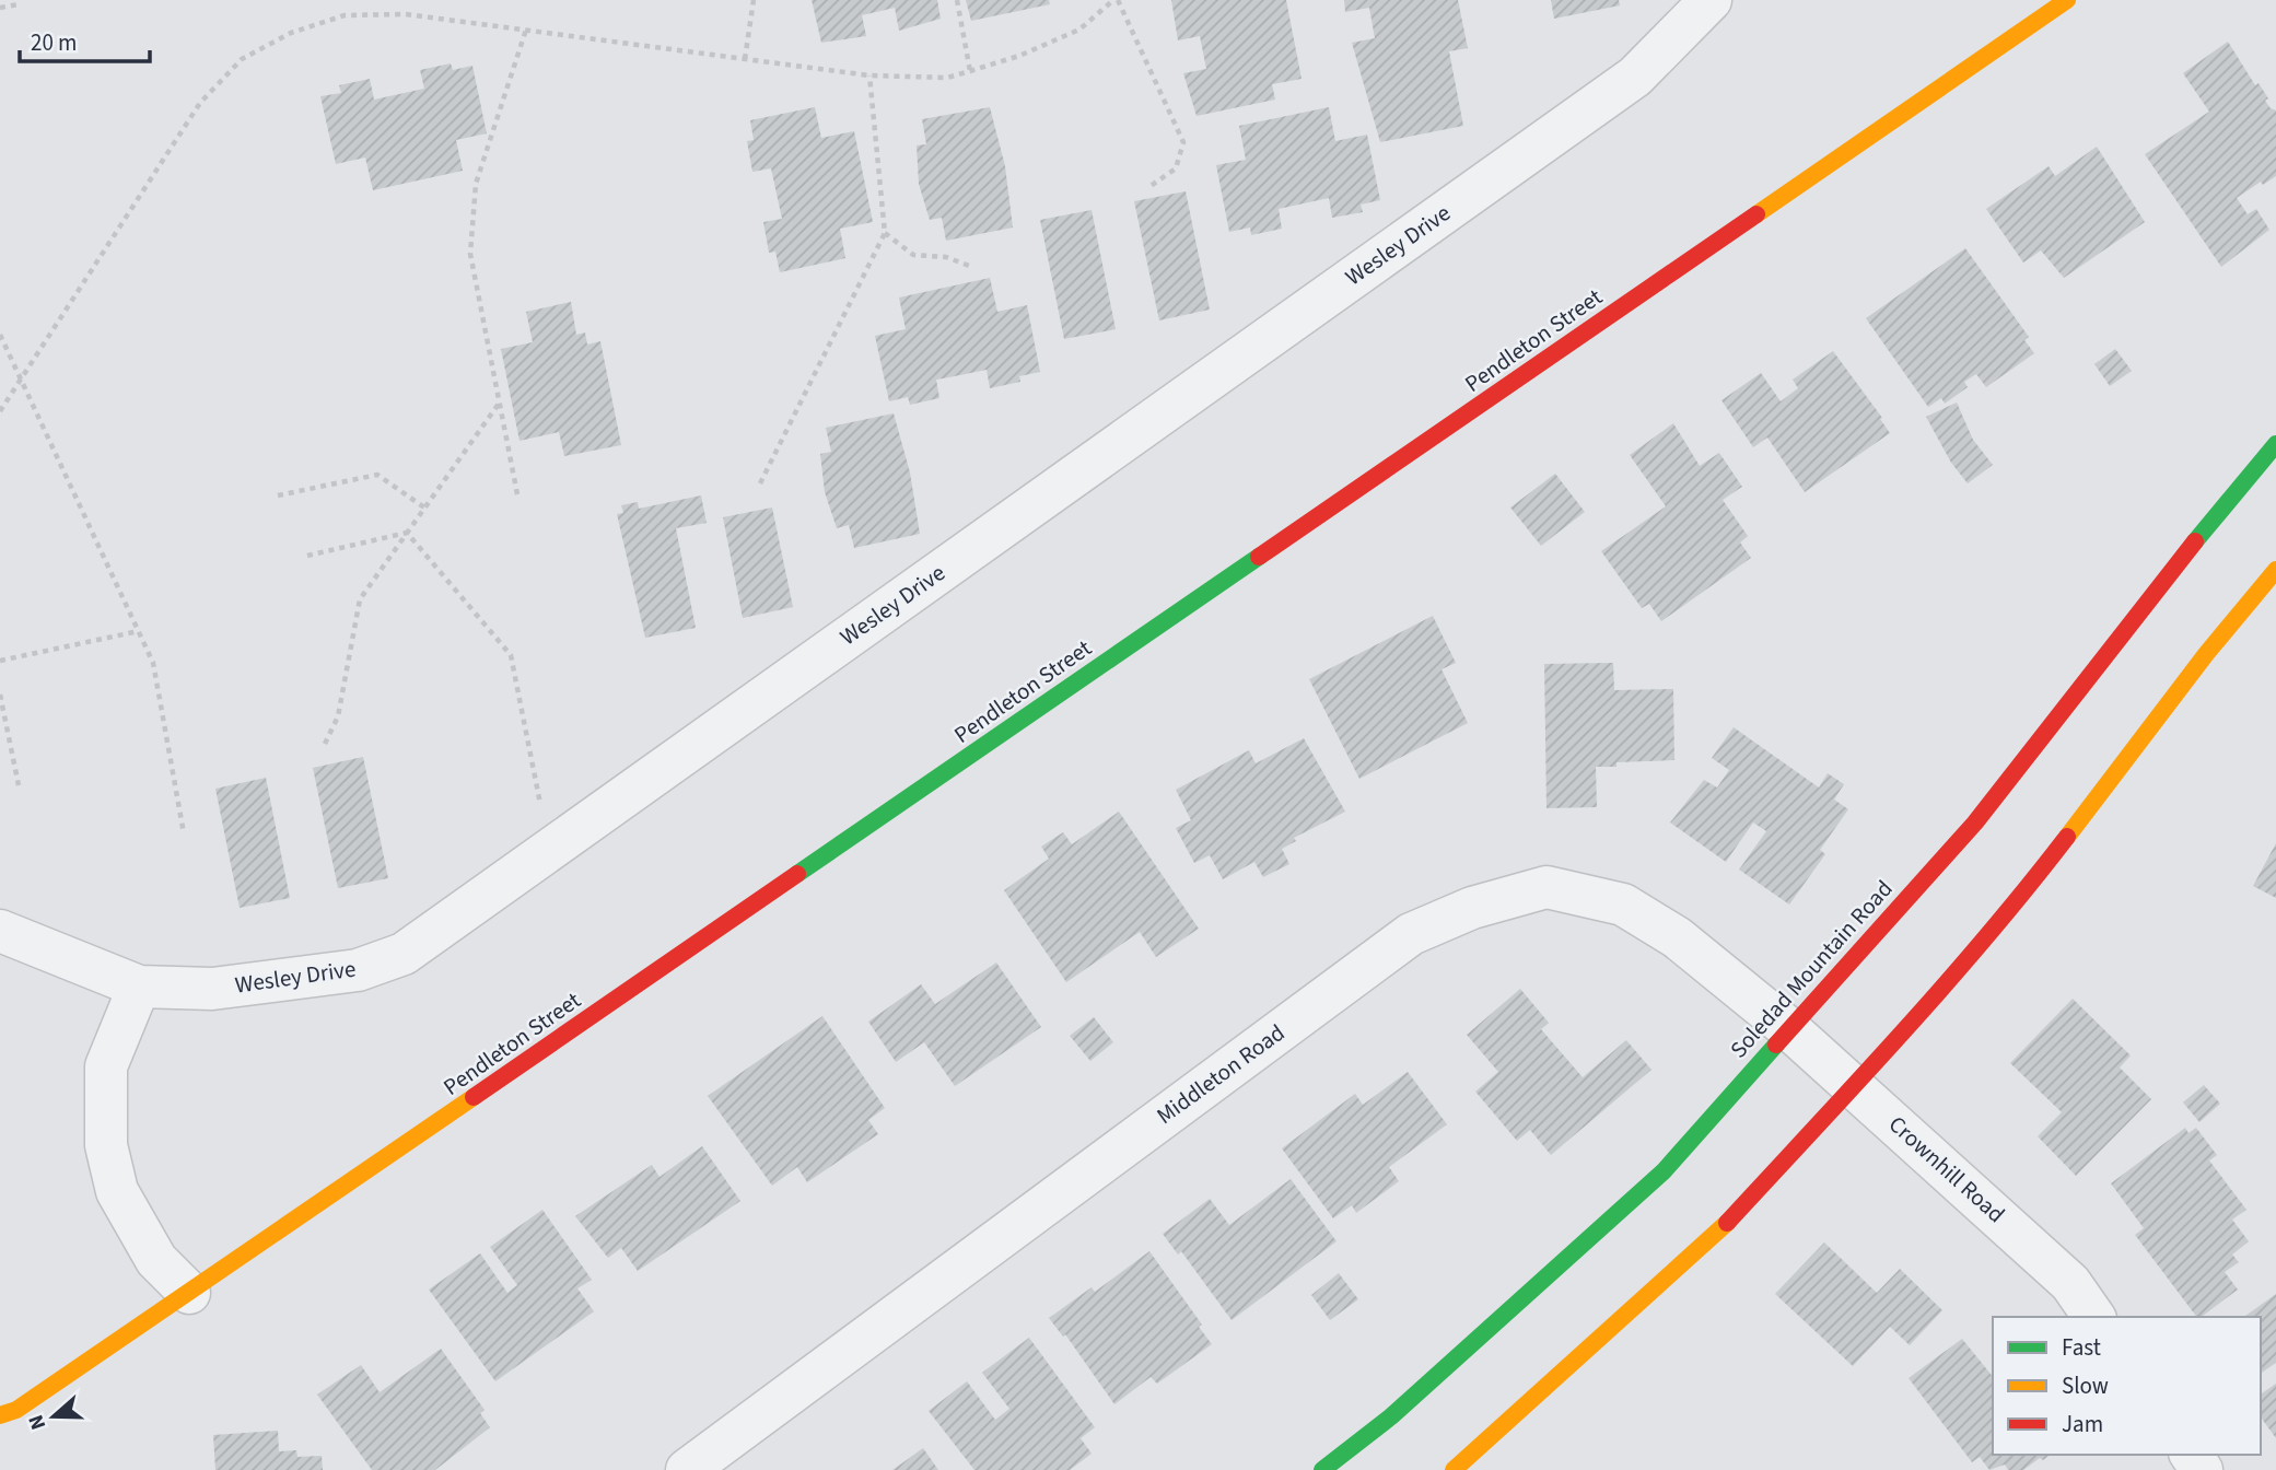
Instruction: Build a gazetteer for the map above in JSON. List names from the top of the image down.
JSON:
{
  "streets": {
    "main road": ["Pendleton Street", "Soledad Mountain Road"],
    "street": ["Wesley Drive", "Middleton Road", "Crownhill Road"]
  },
  "crossings": [
    ["Soledad Mountain Road", "Middleton Road"],
    ["Soledad Mountain Road", "Crownhill Road"],
    ["Middleton Road", "Crownhill Road"]
  ],
  "legend": ["Fast", "Slow", "Jam"],
  "scale_bar": "20 m",
  "north": "left"
}
